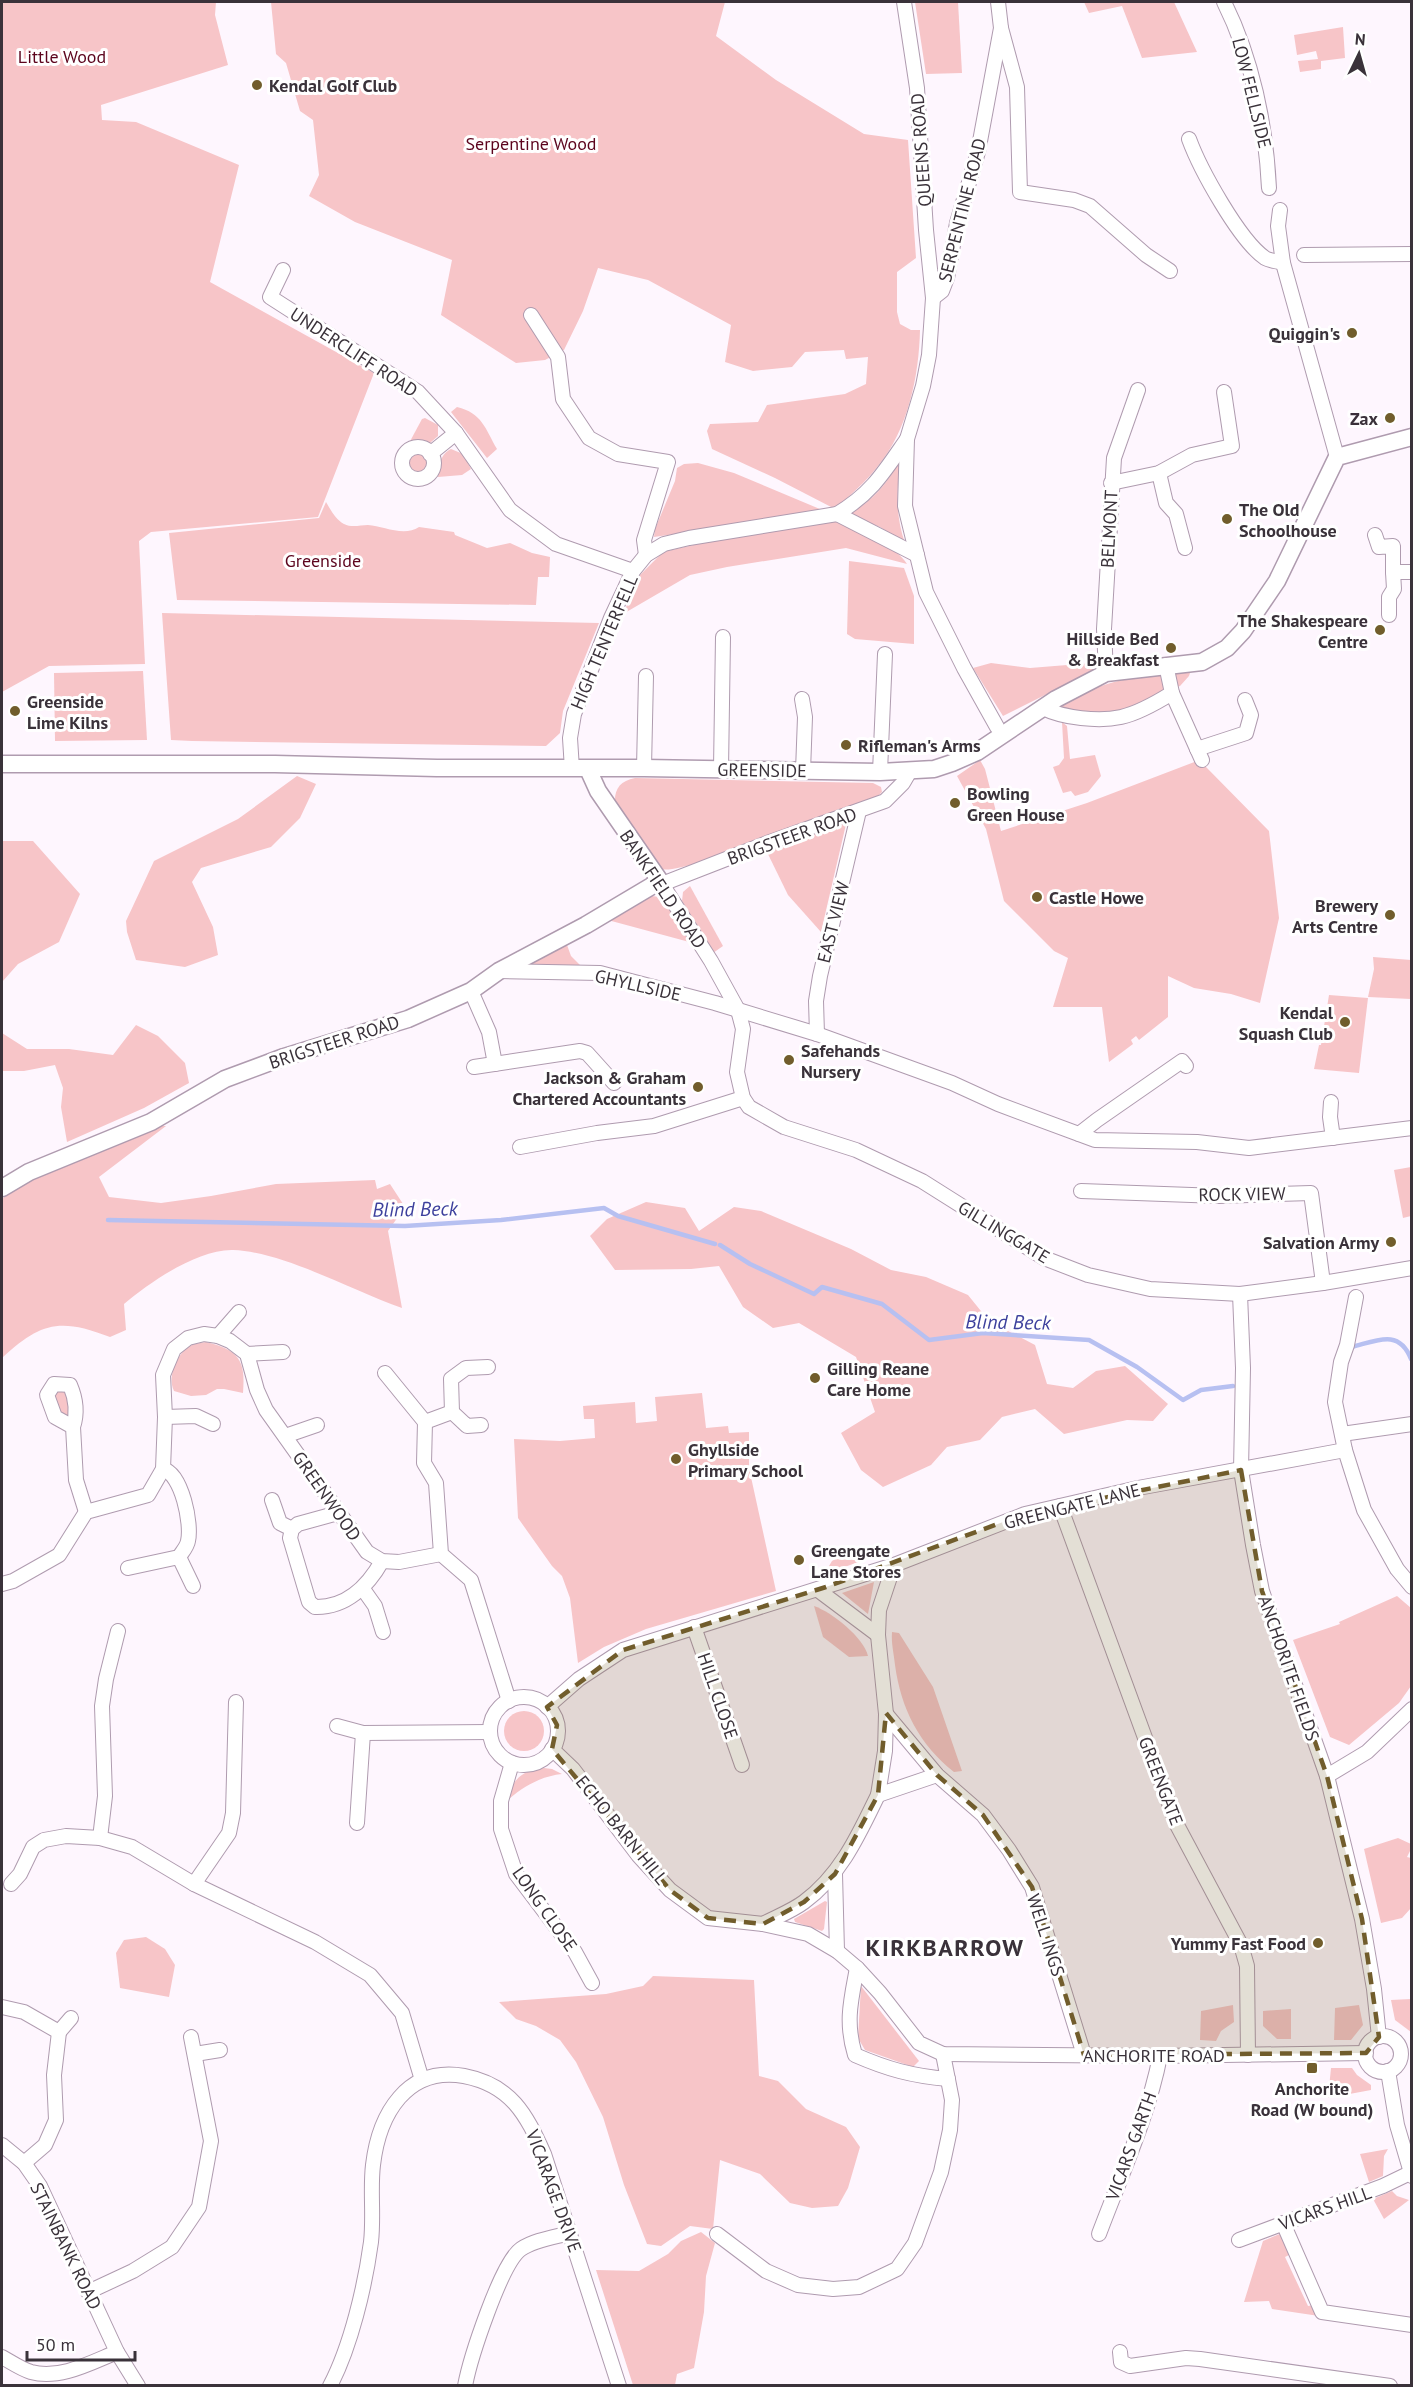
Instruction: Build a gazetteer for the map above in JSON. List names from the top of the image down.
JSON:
{
  "streets": {
    "street": [
      "LOW FELLSIDE",
      "QUEENS ROAD",
      "SERPENTINE ROAD",
      "UNDERCLIFF ROAD",
      "BELMONT",
      "HIGH TENTERFELL",
      "GREENSIDE",
      "BRIGSTEER ROAD",
      "BANKFIELD ROAD",
      "EAST VIEW",
      "GHYLLSIDE",
      "ROCK VIEW",
      "GILLINGGATE",
      "GREENWOOD",
      "GREENGATE LANE",
      "ANCHORITE FIELDS",
      "HILL CLOSE",
      "GREENGATE",
      "ECHO BARN HILL",
      "LONG CLOSE",
      "WELL INGS",
      "ANCHORITE ROAD",
      "VICARS GARTH",
      "VICARAGE DRIVE",
      "VICARS HILL",
      "STAINBANK ROAD"
    ]
  },
  "crossings": [
    ["QUEENS ROAD", "SERPENTINE ROAD"],
    ["SERPENTINE ROAD", "HIGH TENTERFELL"],
    ["UNDERCLIFF ROAD", "HIGH TENTERFELL"],
    ["BELMONT", "GREENSIDE"],
    ["HIGH TENTERFELL", "GREENSIDE"],
    ["HIGH TENTERFELL", "BANKFIELD ROAD"],
    ["GREENSIDE", "BRIGSTEER ROAD"],
    ["GREENSIDE", "BANKFIELD ROAD"],
    ["BRIGSTEER ROAD", "BANKFIELD ROAD"],
    ["BRIGSTEER ROAD", "EAST VIEW"],
    ["BRIGSTEER ROAD", "GHYLLSIDE"],
    ["BANKFIELD ROAD", "GHYLLSIDE"],
    ["EAST VIEW", "GHYLLSIDE"],
    ["ROCK VIEW", "GILLINGGATE"],
    ["GILLINGGATE", "ANCHORITE FIELDS"],
    ["GREENGATE LANE", "ANCHORITE FIELDS"],
    ["GREENGATE LANE", "HILL CLOSE"],
    ["GREENGATE LANE", "GREENGATE"],
    ["GREENGATE LANE", "ECHO BARN HILL"],
    ["GREENGATE LANE", "LONG CLOSE"],
    ["ANCHORITE FIELDS", "ANCHORITE ROAD"],
    ["GREENGATE", "ANCHORITE ROAD"],
    ["ECHO BARN HILL", "LONG CLOSE"],
    ["ECHO BARN HILL", "ANCHORITE ROAD"],
    ["WELL INGS", "ANCHORITE ROAD"],
    ["ANCHORITE ROAD", "VICARS GARTH"]
  ],
  "districts": ["KIRKBARROW"],
  "water": ["Blind Beck"],
  "parks": ["Little Wood", "Serpentine Wood", "Greenside"],
  "places": {
    "other": [
      "Kendal Golf Club",
      "Quiggin's",
      "Zax",
      "The Old Schoolhouse",
      "The Shakespeare Centre",
      "Hillside Bed & Breakfast",
      "Greenside Lime Kilns",
      "Rifleman's Arms",
      "Bowling Green House",
      "Castle Howe",
      "Brewery Arts Centre",
      "Kendal Squash Club",
      "Safehands Nursery",
      "Jackson & Graham Chartered Accountants",
      "Salvation Army",
      "Gilling Reane Care Home",
      "Ghyllside Primary School",
      "Greengate Lane Stores",
      "Yummy Fast Food"
    ],
    "transit": ["Anchorite Road (W bound)"]
  },
  "scale_bar": "50 m",
  "north": "top"
}
